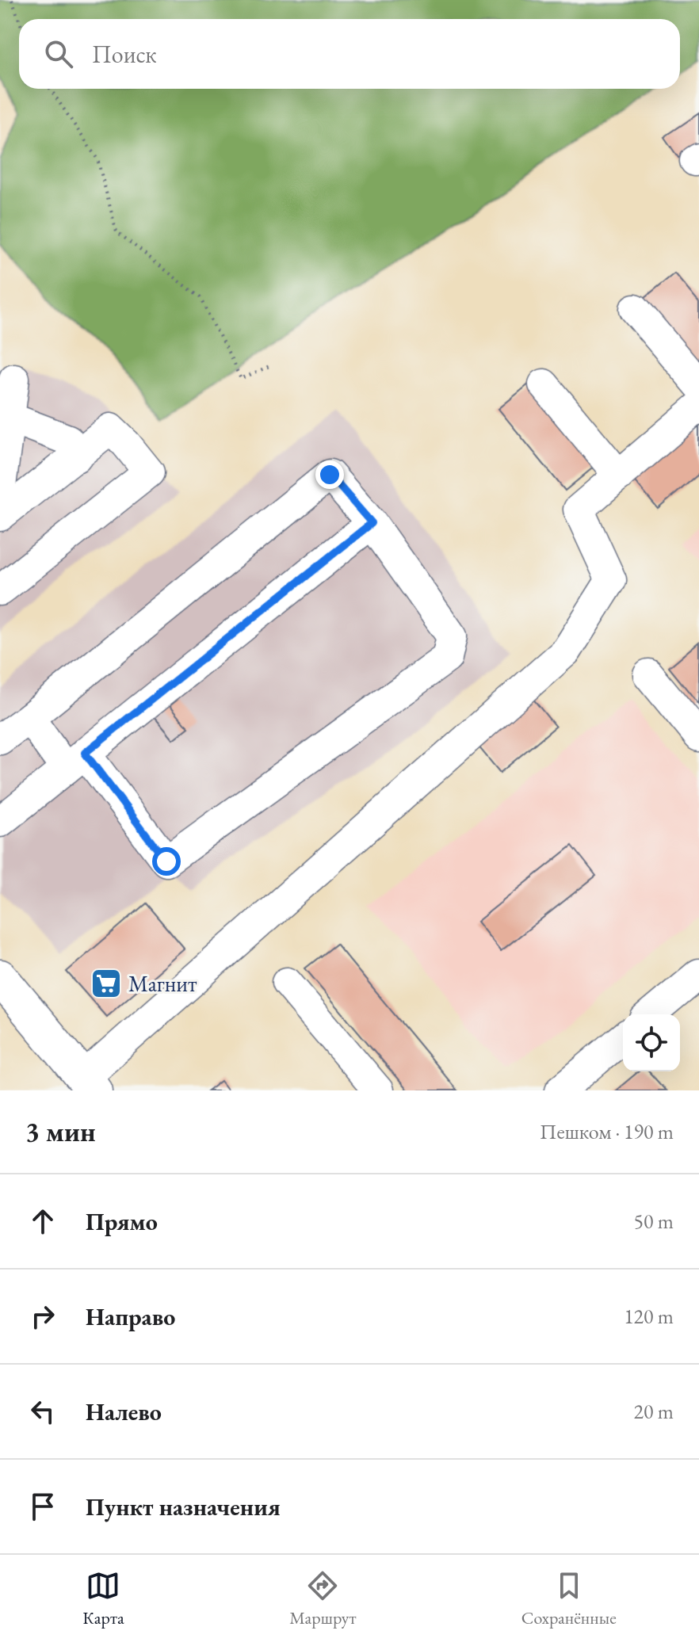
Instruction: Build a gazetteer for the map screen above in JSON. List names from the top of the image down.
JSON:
{
  "places": {
    "supermarket": ["Магнит"]
  },
  "page": {
    "search": "Поиск",
    "heading": ["3 мин", "Пешком · 190 m"],
    "list": [
      ["Прямо", "50 m"],
      ["Направо", "120 m"],
      ["Налево", "20 m"],
      "Пункт назначения"
    ],
    "nav": ["Карта", "Маршрут", "Сохранённые"]
  }
}
